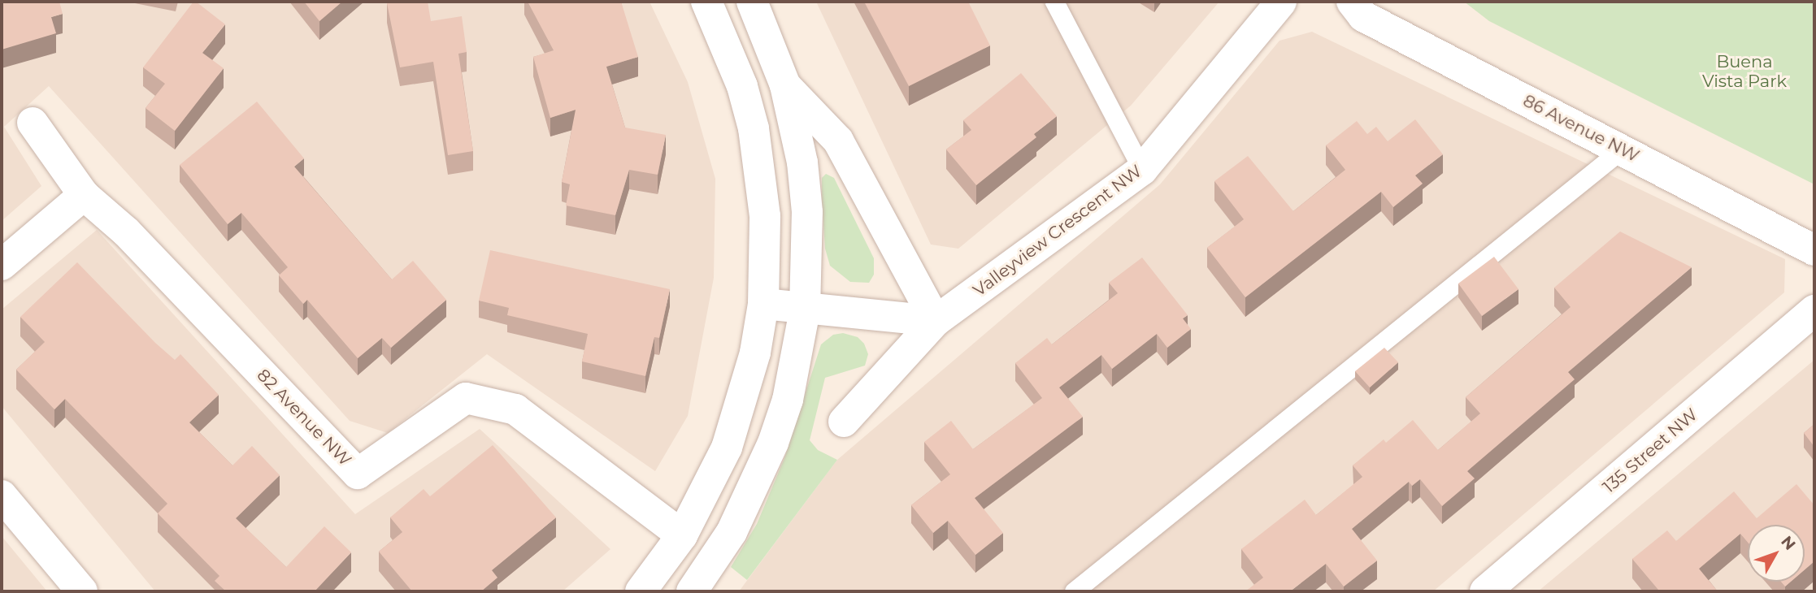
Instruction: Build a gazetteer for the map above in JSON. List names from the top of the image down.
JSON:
{
  "streets": {
    "street": [
      "86 Avenue NW",
      "Valleyview Crescent NW",
      "82 Avenue NW",
      "135 Street NW"
    ]
  },
  "parks": ["Buena Vista Park"],
  "north": "top right"
}
